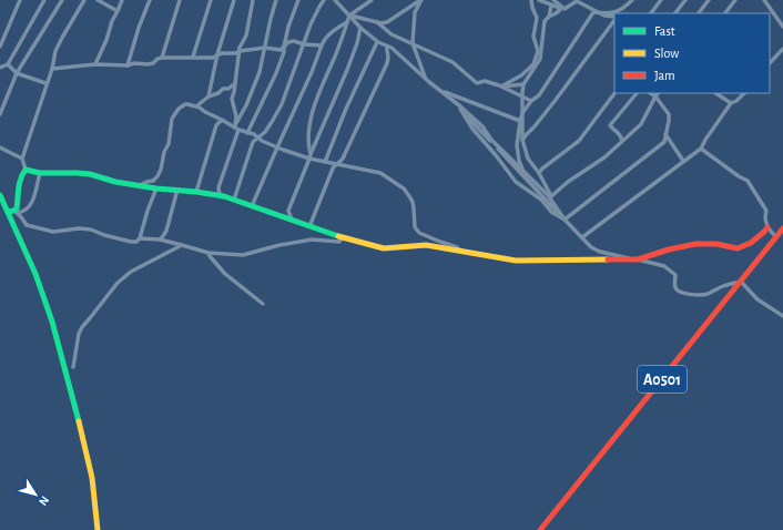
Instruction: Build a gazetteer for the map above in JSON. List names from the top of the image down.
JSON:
{
  "streets": {
    "main road": ["A0501"]
  },
  "legend": ["Fast", "Slow", "Jam"],
  "north": "bottom right"
}
